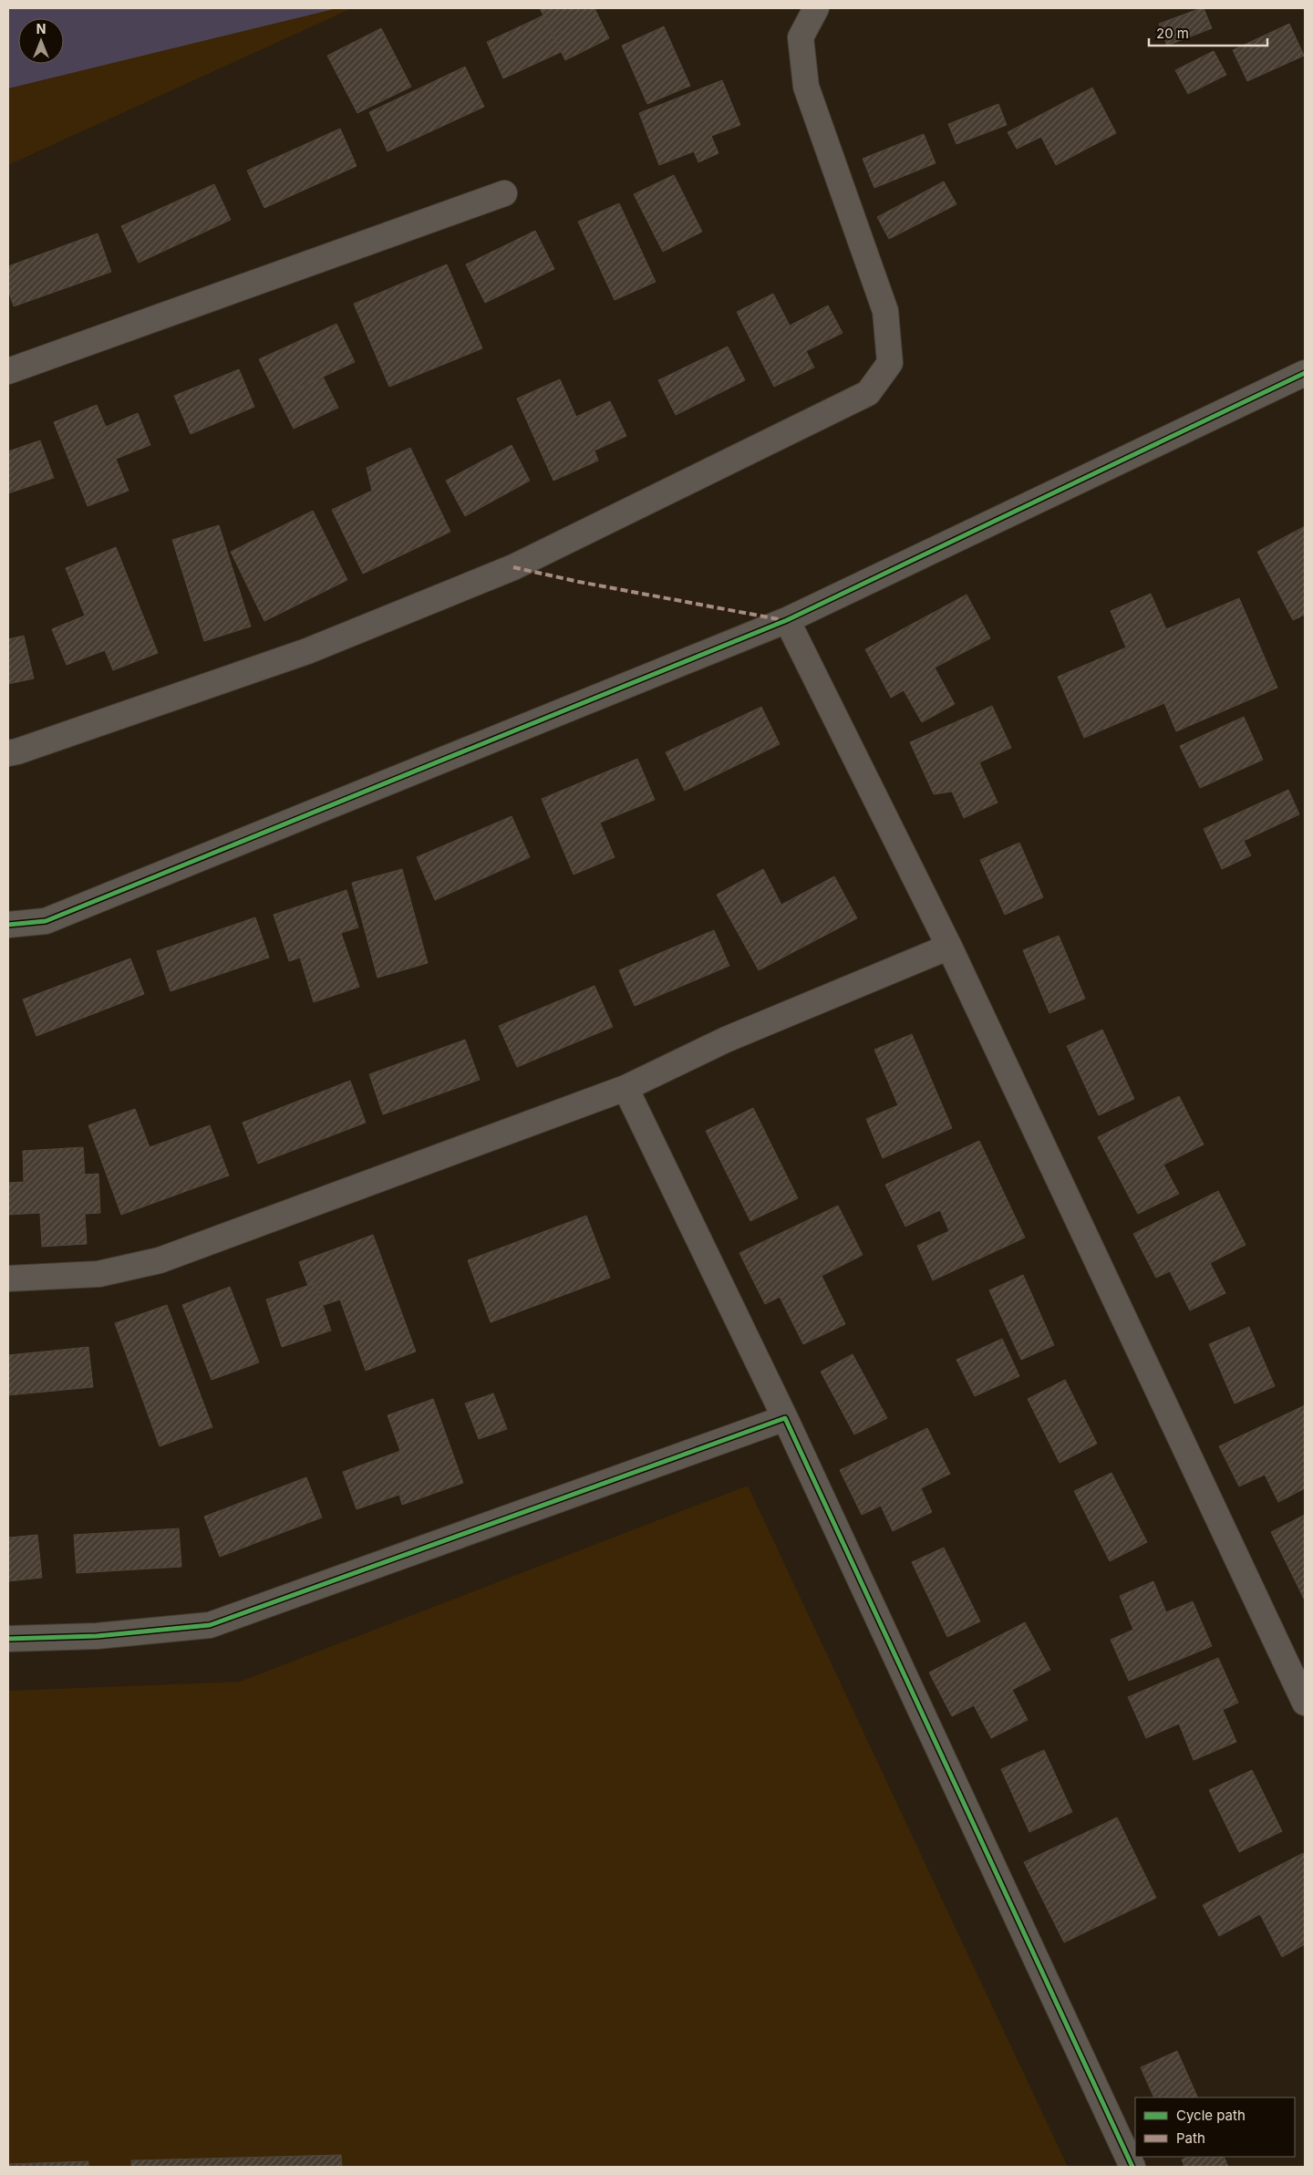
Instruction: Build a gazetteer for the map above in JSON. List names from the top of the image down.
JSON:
{
  "legend": ["Cycle path", "Path"],
  "scale_bar": "20 m",
  "north": "top"
}
